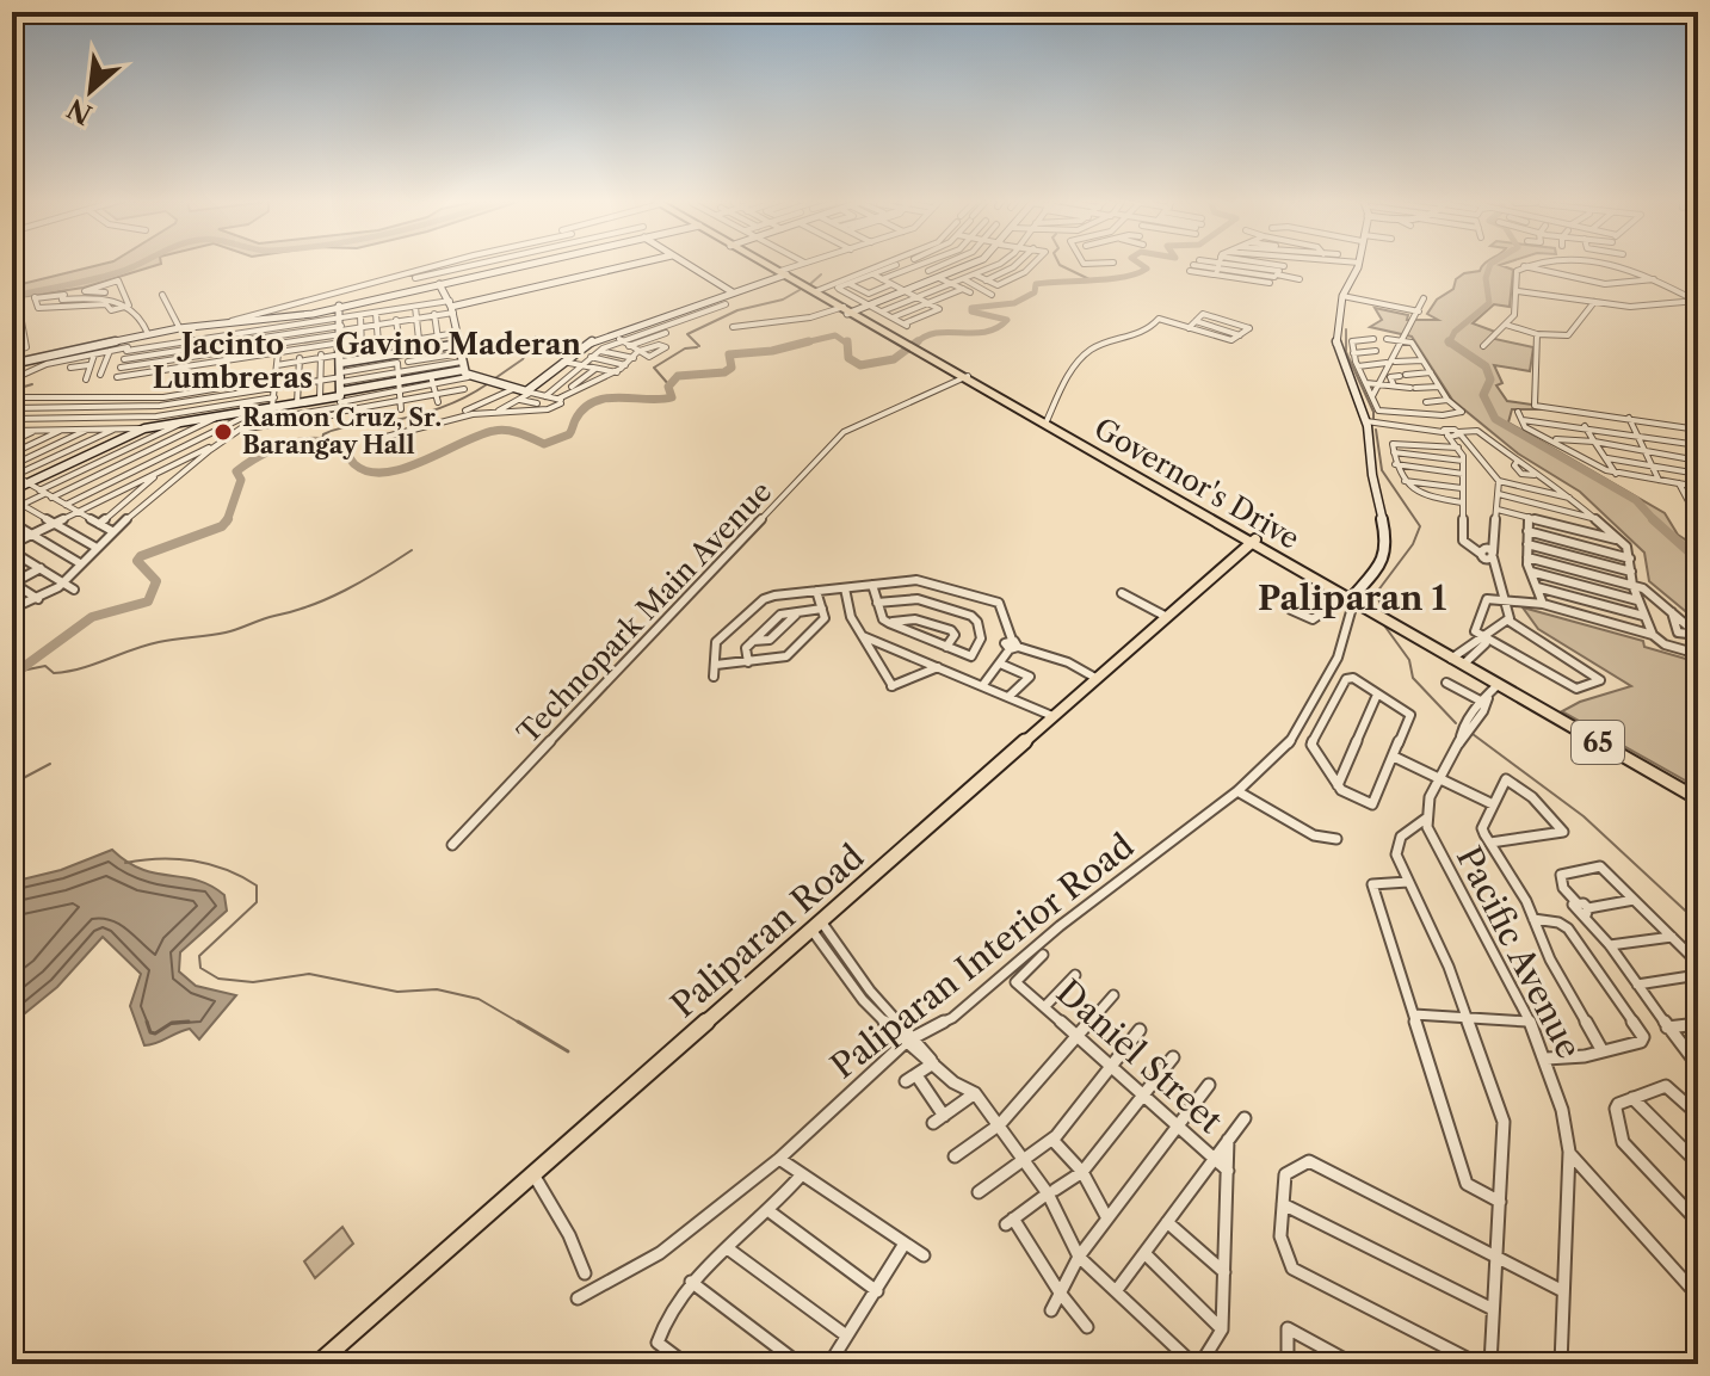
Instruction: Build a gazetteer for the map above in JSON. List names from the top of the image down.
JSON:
{
  "streets": {
    "highway": ["Governor's Drive", "65"],
    "main road": ["Paliparan Road"],
    "street": [
      "Technopark Main Avenue",
      "Pacific Avenue",
      "Paliparan Interior Road",
      "Daniel Street"
    ]
  },
  "crossings": [
    ["Governor's Drive", "Technopark Main Avenue"],
    ["Governor's Drive", "Paliparan Road"],
    ["Governor's Drive", "Paliparan Interior Road"]
  ],
  "districts": ["Jacinto Lumbreras", "Gavino Maderan", "Paliparan 1"],
  "places": ["Ramon Cruz, Sr. Barangay Hall"],
  "north": "bottom left"
}
